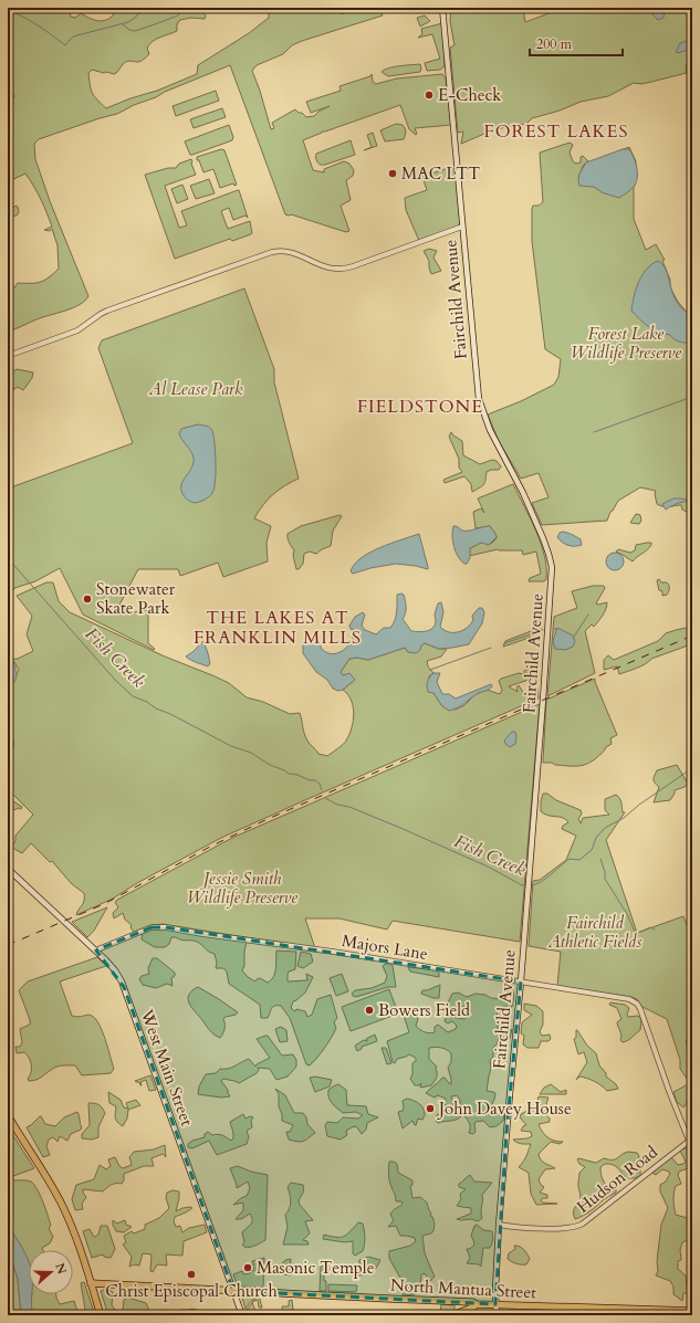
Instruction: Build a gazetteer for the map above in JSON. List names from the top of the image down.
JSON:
{
  "streets": {
    "main road": ["Fairchild Avenue", "West Main Street", "North Mantua Street"],
    "street": ["Majors Lane", "Hudson Road"]
  },
  "crossings": [
    ["Fairchild Avenue", "Majors Lane"],
    ["Fairchild Avenue", "Hudson Road"],
    ["Fairchild Avenue", "North Mantua Street"],
    ["Majors Lane", "West Main Street"],
    ["Majors Lane", "Hudson Road"],
    ["West Main Street", "North Mantua Street"]
  ],
  "districts": ["FOREST LAKES", "FIELDSTONE", "THE LAKES AT FRANKLIN MILLS"],
  "water": ["Fish Creek"],
  "parks": [
    "Forest Lake Wildlife Preserve",
    "Al Lease Park",
    "Jessie Smith Wildlife Preserve",
    "Fairchild Athletic Fields"
  ],
  "places": [
    "E-Check",
    "MAC LTT",
    "Stonewater Skate Park",
    "Bowers Field",
    "John Davey House",
    "Masonic Temple",
    "Christ Episcopal Church"
  ],
  "scale_bar": "200 m",
  "north": "right"
}
